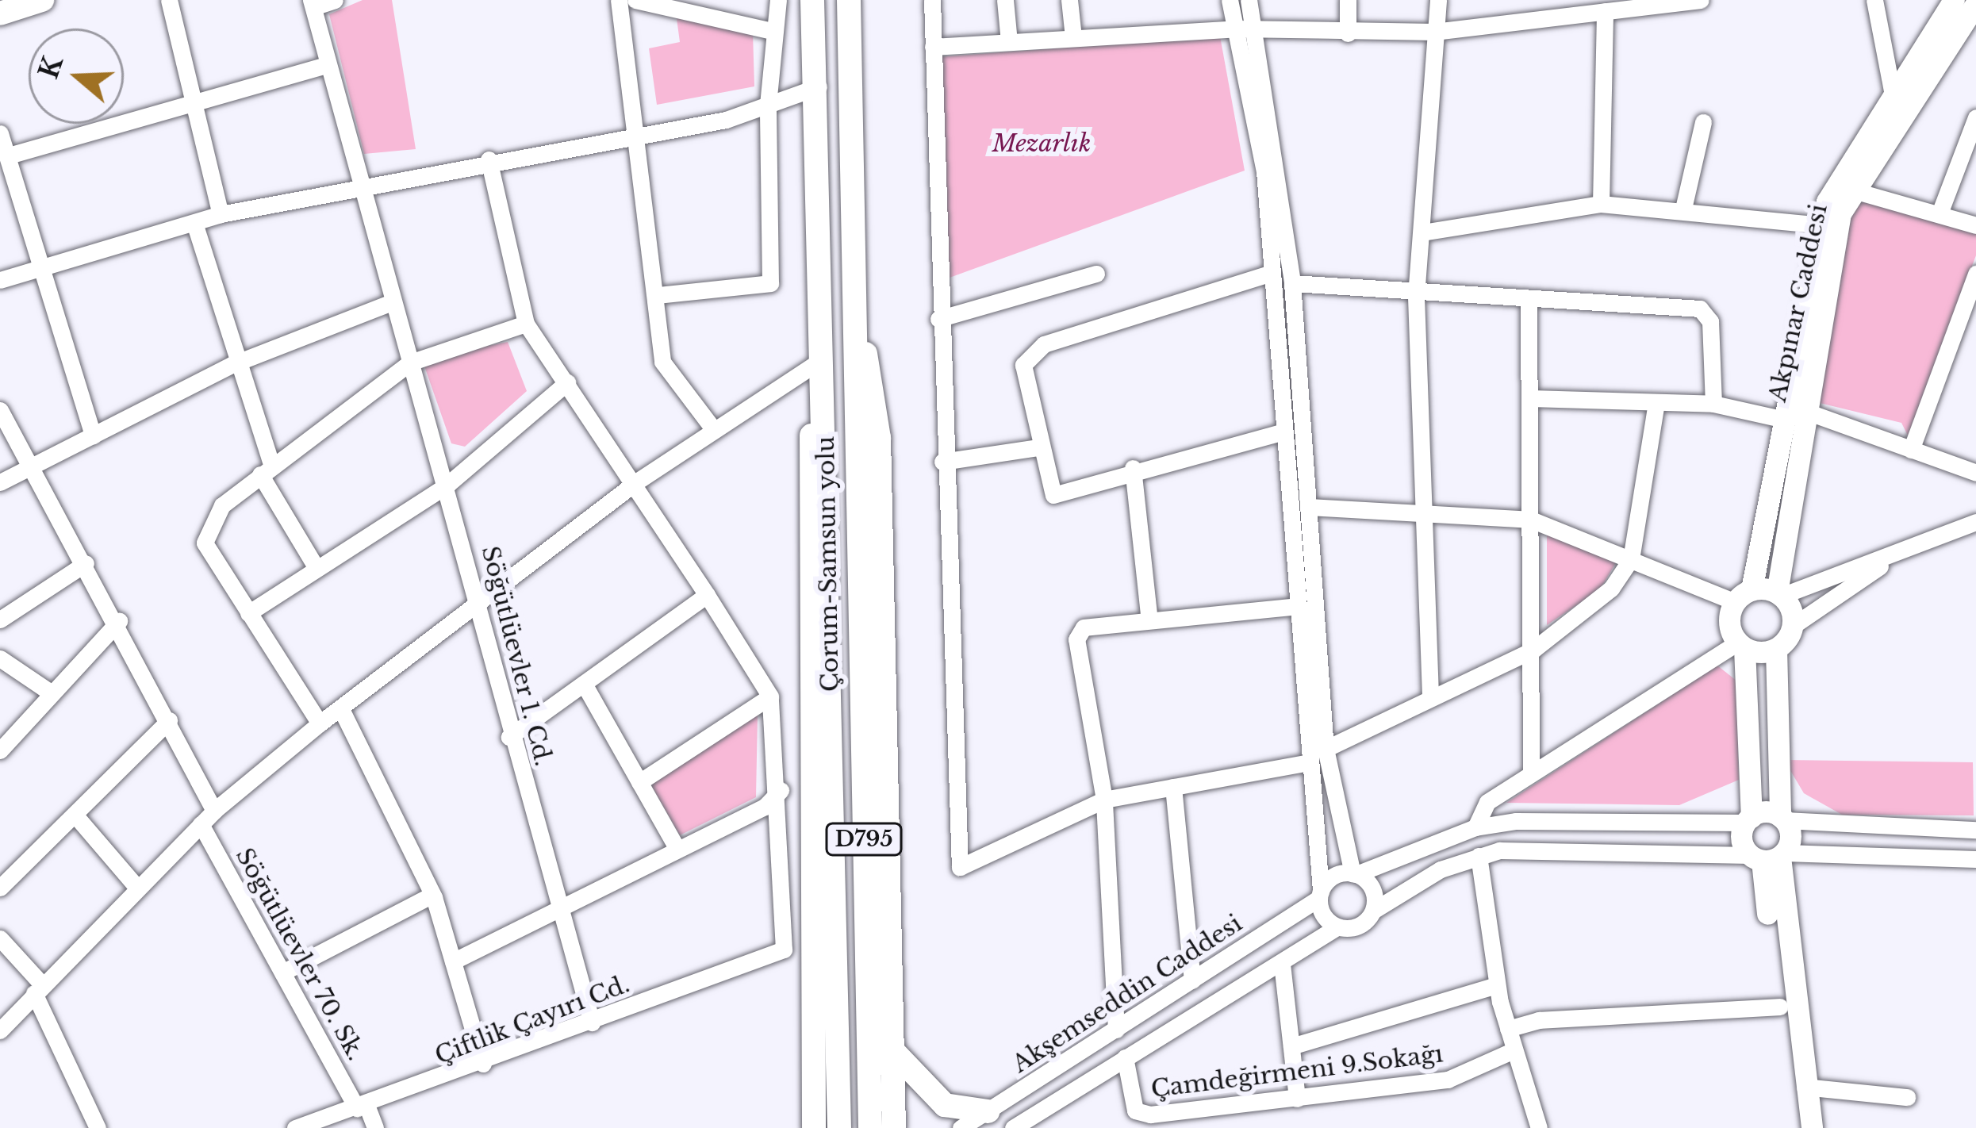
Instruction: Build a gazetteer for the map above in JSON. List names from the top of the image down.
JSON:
{
  "streets": {
    "highway": ["Çorum-Samsun yolu", "D795"],
    "main road": ["Akpınar Caddesi"],
    "street": [
      "Söğütlüevler 1. Cd.",
      "Söğütlüevler 70. Sk.",
      "Akşemseddin Caddesi",
      "Çiftlik Çayırı Cd.",
      "Çamdeğirmeni 9.Sokağı"
    ]
  },
  "crossings": [
    ["Söğütlüevler 1. Cd.", "Çiftlik Çayırı Cd."],
    ["Söğütlüevler 70. Sk.", "Çiftlik Çayırı Cd."]
  ],
  "parks": ["Mezarlık"],
  "north": "left"
}
